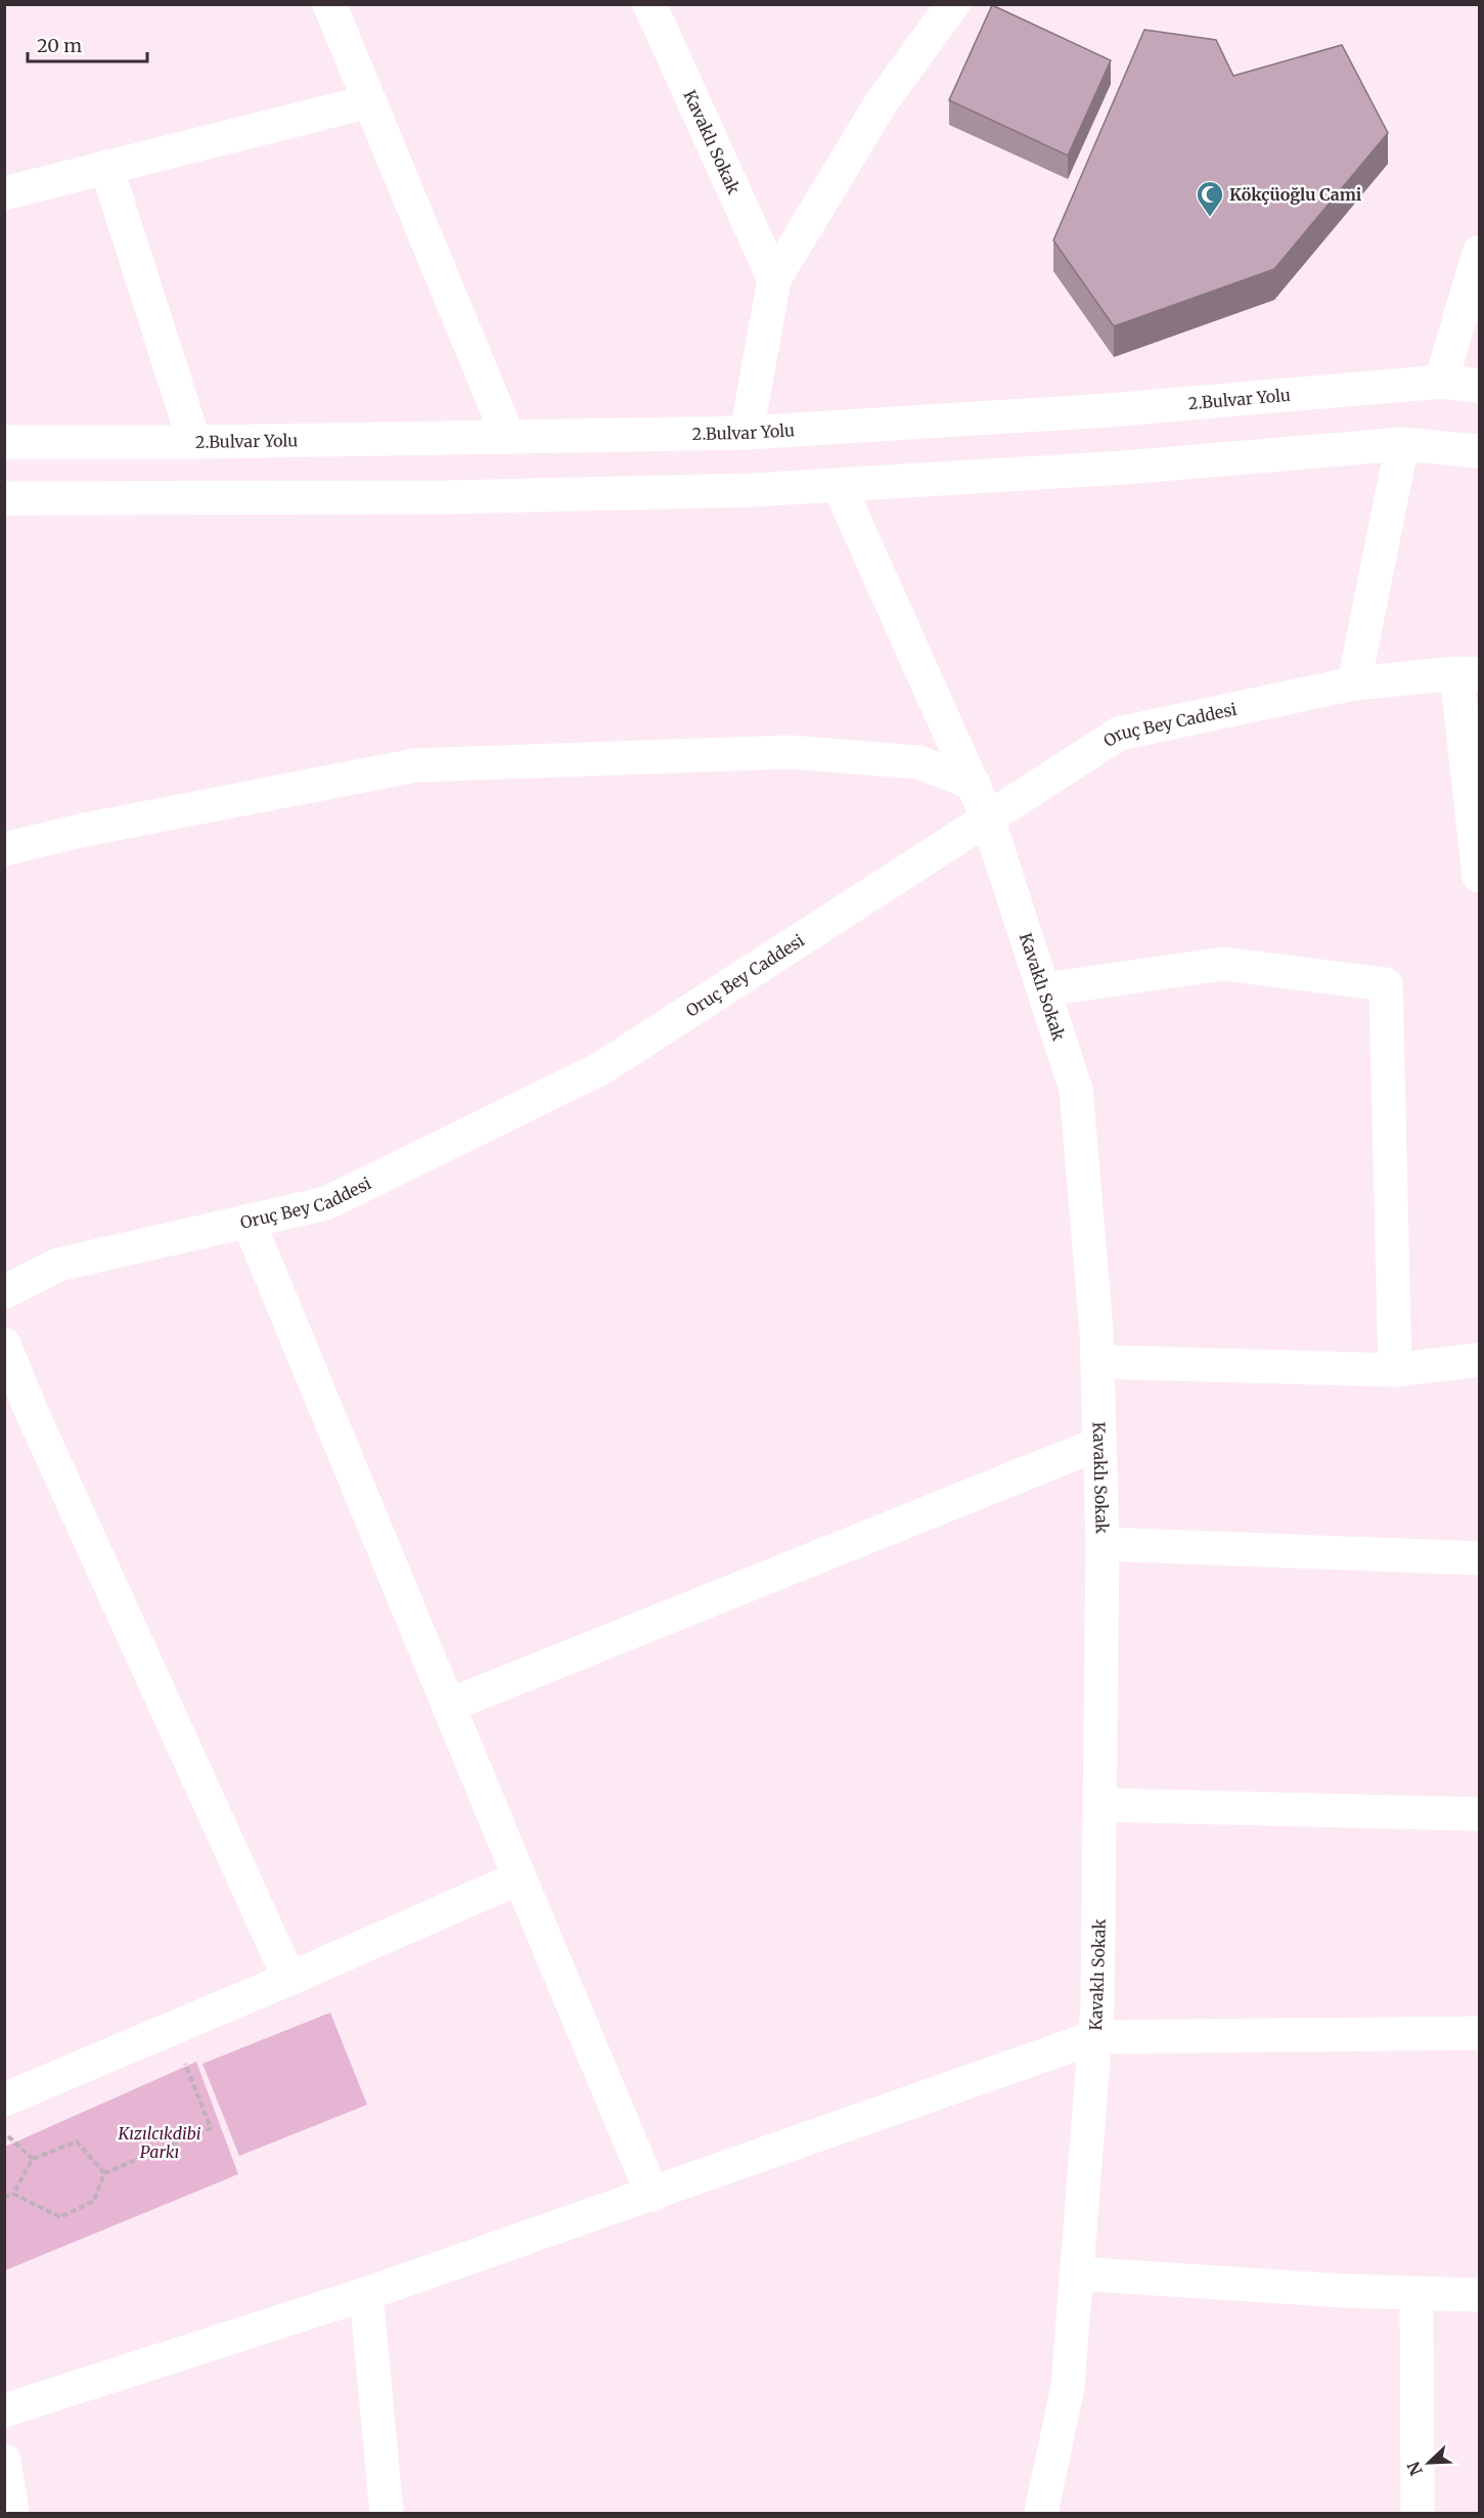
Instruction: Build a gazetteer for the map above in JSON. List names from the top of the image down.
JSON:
{
  "streets": {
    "street": ["Kavaklı Sokak", "2.Bulvar Yolu", "Oruç Bey Caddesi"]
  },
  "crossings": [
    ["Kavaklı Sokak", "Oruç Bey Caddesi"]
  ],
  "parks": ["Kızılcıkdibi Parkı"],
  "places": {
    "mosque": ["Kökçüoğlu Cami"]
  },
  "scale_bar": "20 m",
  "north": "bottom left"
}
